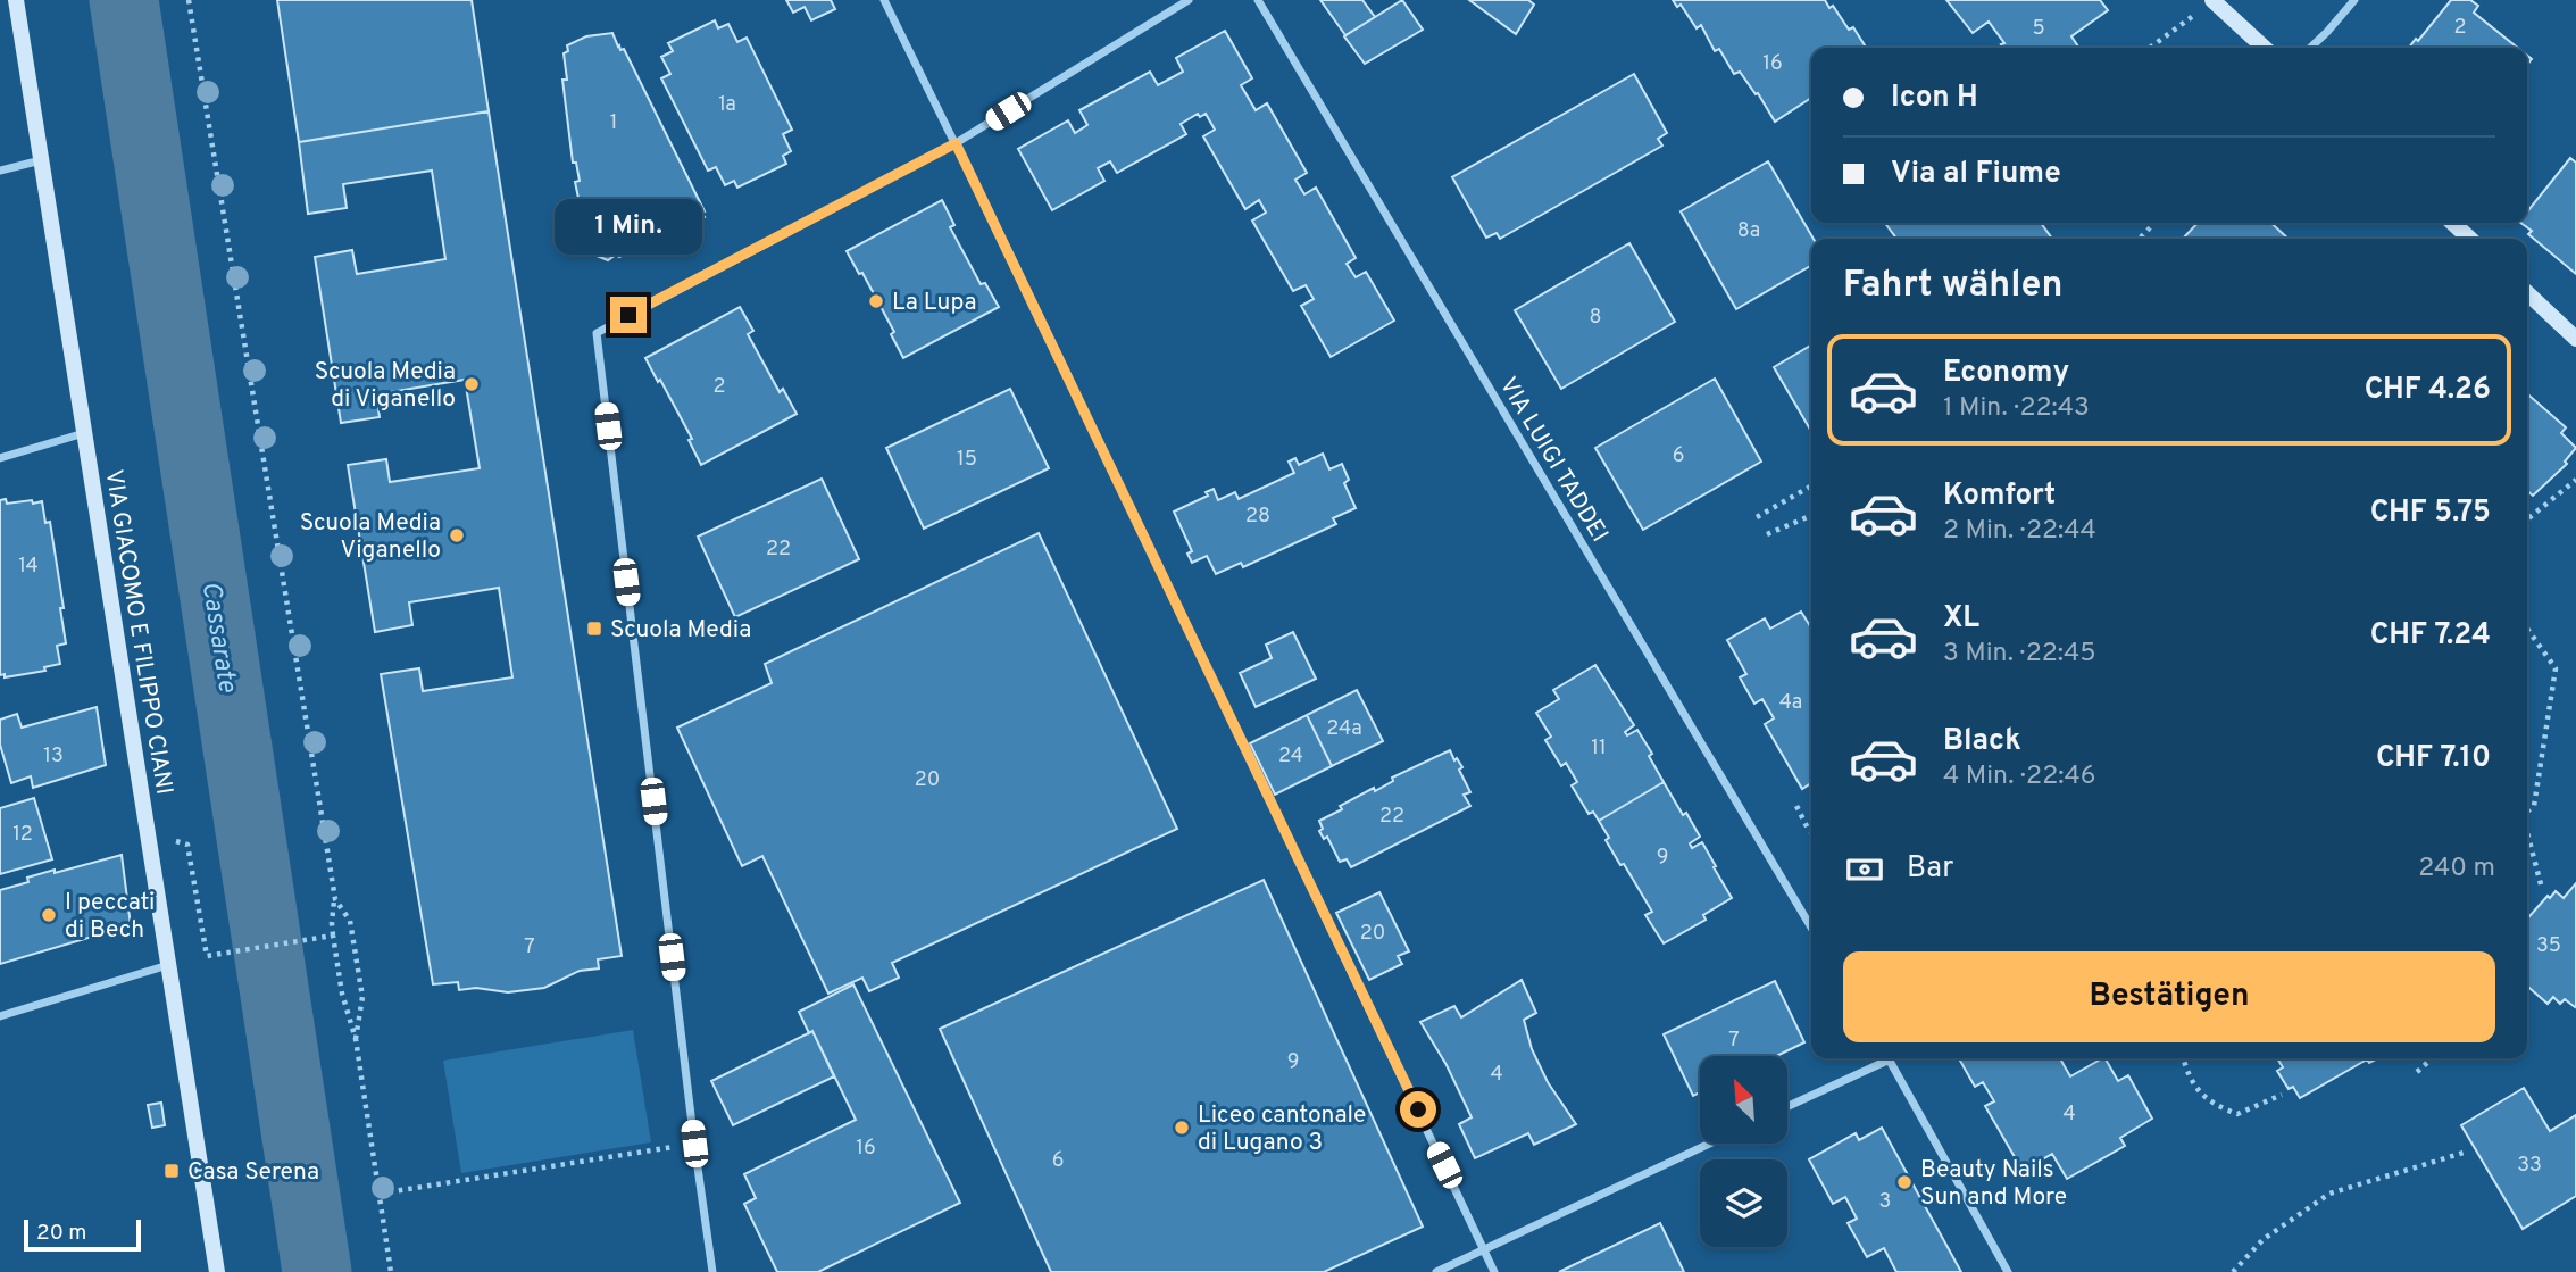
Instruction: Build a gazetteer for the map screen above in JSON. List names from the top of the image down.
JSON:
{
  "streets": {
    "main road": ["VIA GIACOMO E FILIPPO CIANI"],
    "street": ["VIA LUIGI TADDEI"]
  },
  "water": ["Cassarate"],
  "places": {
    "other": [
      "La Lupa",
      "Scuola Media di Viganello",
      "Scuola Media Viganello",
      "I peccati di Bech",
      "Liceo cantonale di Lugano 3",
      "Beauty Nails Sun and More"
    ],
    "transit": ["Scuola Media", "Casa Serena"]
  },
  "house_numbers": [
    "2",
    "5",
    "16",
    "1a",
    "1",
    "8a",
    "8",
    "2",
    "6",
    "15",
    "28",
    "22",
    "14",
    "4a",
    "24a",
    "11",
    "13",
    "24",
    "20",
    "22",
    "12",
    "9",
    "20",
    "35",
    "7",
    "7",
    "9",
    "4",
    "4",
    "16",
    "6",
    "33",
    "3"
  ],
  "scale_bar": "20 m",
  "north": "top left",
  "page": {
    "banner": ["Icon H", "Via al Fiume"],
    "bubble": "1 Min.",
    "heading": "Fahrt wählen",
    "list": [
      {
        "name": "Economy",
        "note": "1 Min. · 22:43",
        "value": "CHF 4.26"
      },
      {
        "name": "Komfort",
        "note": "2 Min. · 22:44",
        "value": "CHF 5.75"
      },
      {
        "name": "XL",
        "note": "3 Min. · 22:45",
        "value": "CHF 7.24"
      },
      {
        "name": "Black",
        "note": "4 Min. · 22:46",
        "value": "CHF 7.10"
      }
    ],
    "pay": ["Bar", "240 m"],
    "buttons": "Bestätigen",
    "scale": "20 m"
  }
}
